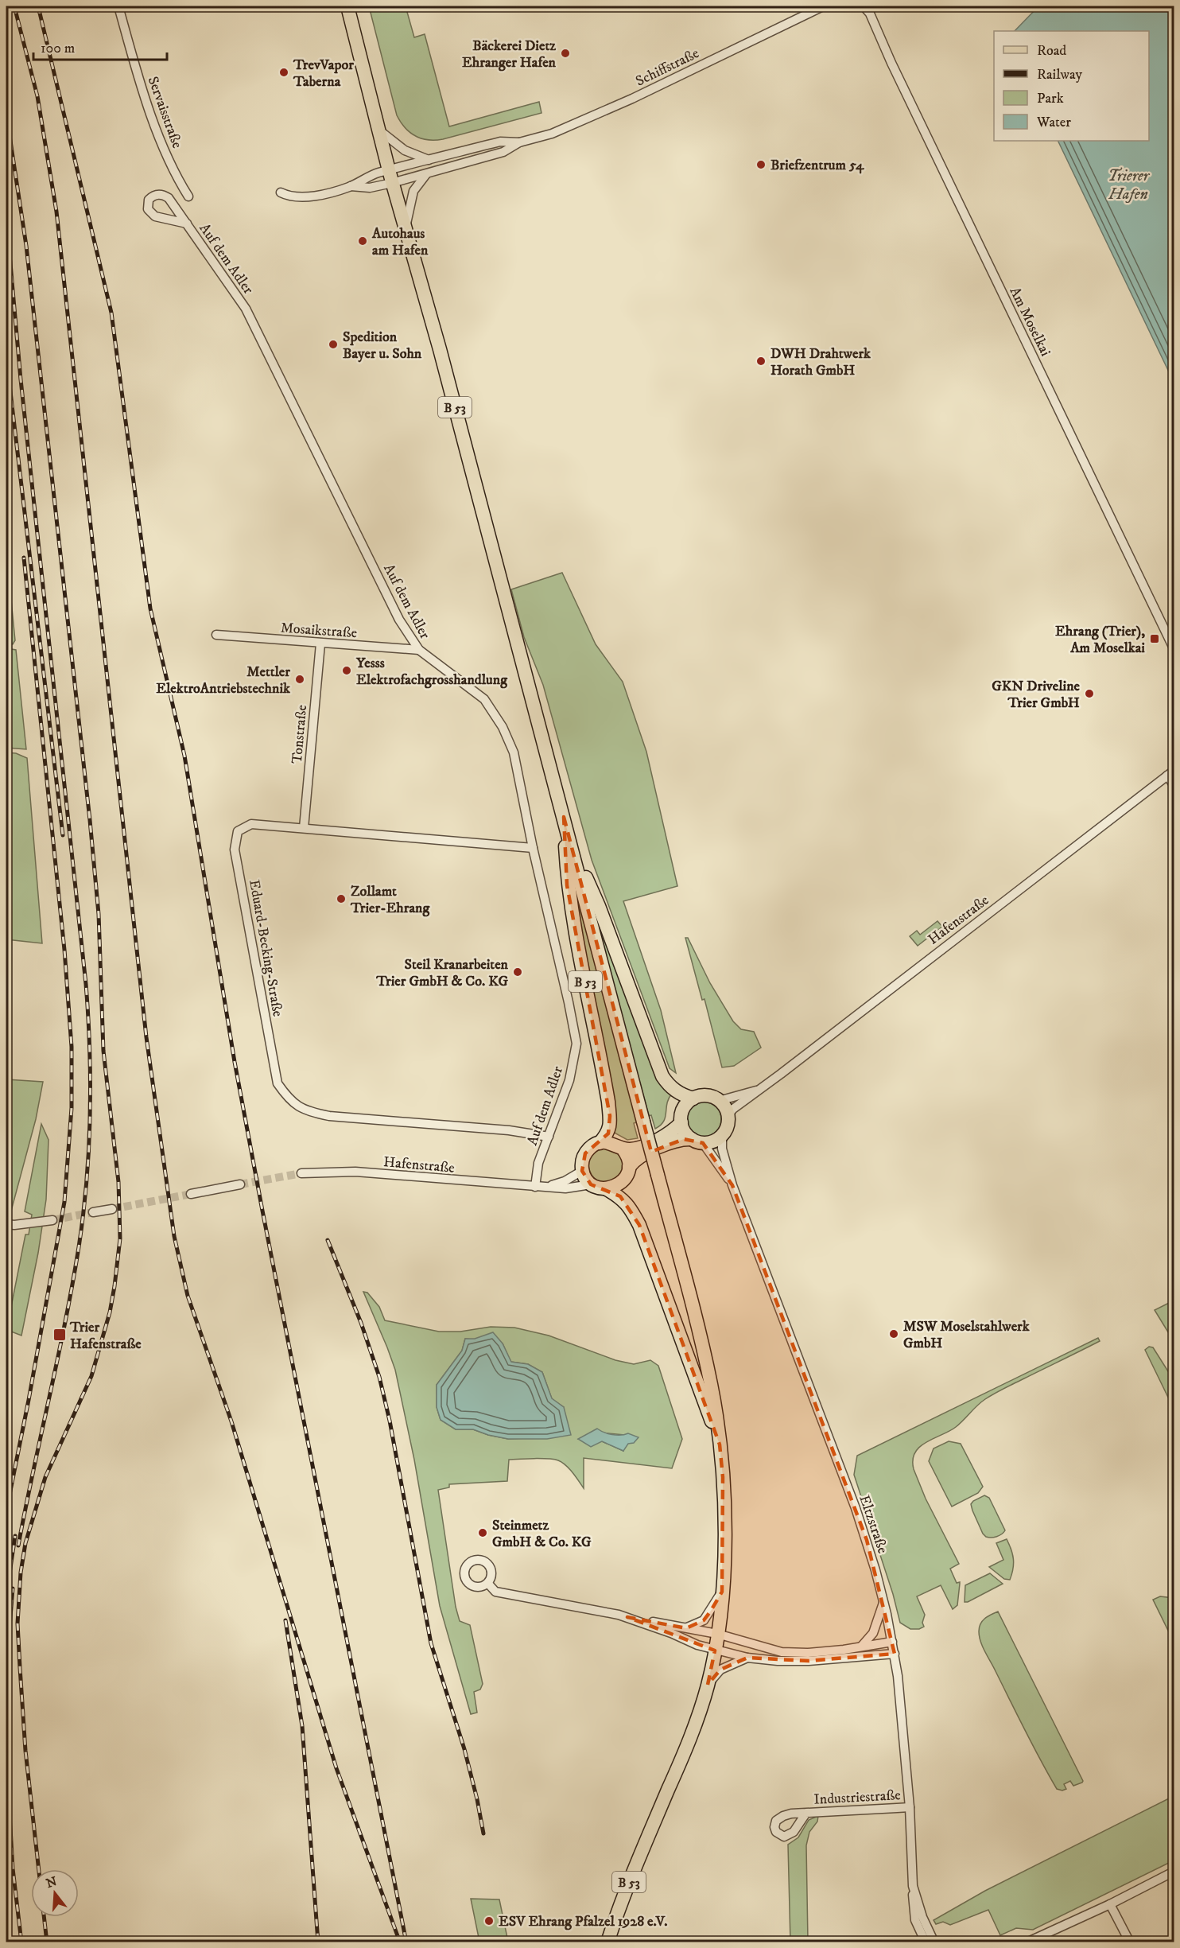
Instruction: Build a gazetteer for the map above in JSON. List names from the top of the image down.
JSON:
{
  "streets": {
    "main road": ["B 53"],
    "street": [
      "Schiffstraße",
      "Servaisstraße",
      "Auf dem Adler",
      "Am Moselkai",
      "Mosaikstraße",
      "Tonstraße",
      "Hafenstraße",
      "Eduard-Becking-Straße",
      "Eltzstraße",
      "Industriestraße"
    ]
  },
  "crossings": [
    ["Schiffstraße", "B 53"],
    ["Auf dem Adler", "Mosaikstraße"],
    ["Auf dem Adler", "Hafenstraße"],
    ["Auf dem Adler", "Eduard-Becking-Straße"],
    ["B 53", "Hafenstraße"],
    ["B 53", "Eltzstraße"],
    ["Mosaikstraße", "Tonstraße"],
    ["Tonstraße", "Eduard-Becking-Straße"],
    ["Hafenstraße", "Eltzstraße"],
    ["Eltzstraße", "Industriestraße"]
  ],
  "water": ["Trierer Hafen"],
  "places": {
    "other": [
      "Bäckerei Dietz Ehranger Hafen",
      "TrevVapor Taberna",
      "Briefzentrum 54",
      "Autohaus am Hafen",
      "Spedition Bayer u. Sohn",
      "DWH Drahtwerk Horath GmbH",
      "Yesss Elektrofachgrosshandlung",
      "Mettler ElektroAntriebstechnik",
      "GKN Driveline Trier GmbH",
      "Zollamt Trier-Ehrang",
      "Steil Kranarbeiten Trier GmbH & Co. KG",
      "MSW Moselstahlwerk GmbH",
      "Steinmetz GmbH & Co. KG",
      "ESV Ehrang Pfalzel 1928 e.V."
    ],
    "transit": ["Ehrang (Trier), Am Moselkai", "Trier Hafenstraße"]
  },
  "legend": [
    "Road",
    "Railway",
    "Park",
    "Water"
  ],
  "scale_bar": "100 m",
  "north": "top"
}
